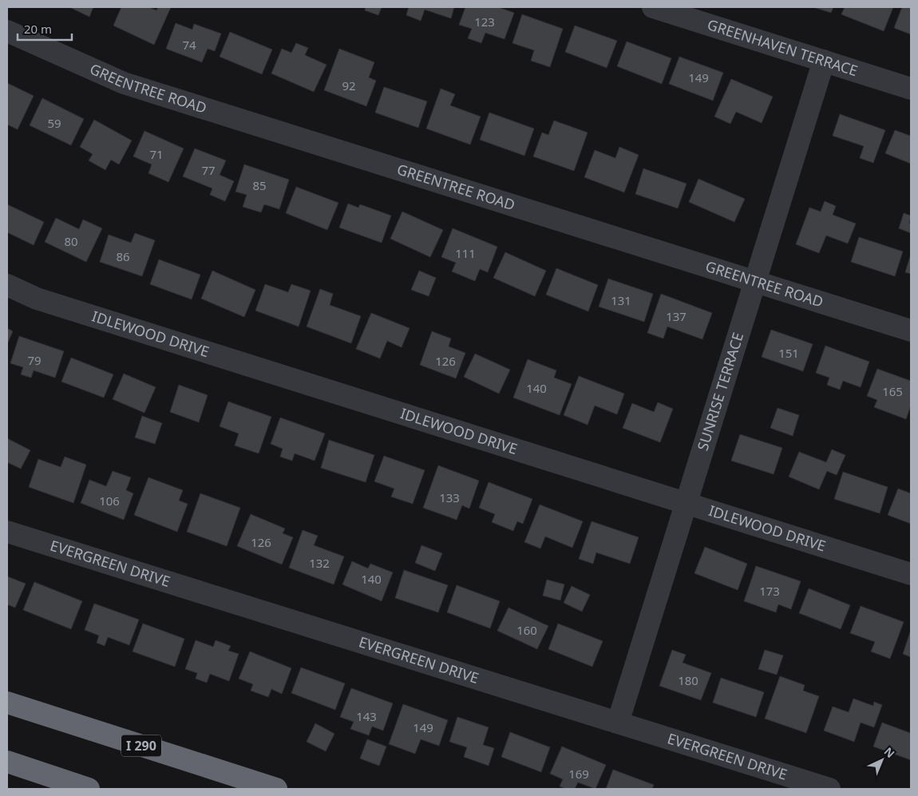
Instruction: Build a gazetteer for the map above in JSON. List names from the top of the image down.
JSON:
{
  "streets": {
    "highway": ["I 290"],
    "street": [
      "GREENHAVEN TERRACE",
      "GREENTREE ROAD",
      "IDLEWOOD DRIVE",
      "SUNRISE TERRACE",
      "EVERGREEN DRIVE"
    ]
  },
  "crossings": [
    ["GREENHAVEN TERRACE", "SUNRISE TERRACE"],
    ["GREENTREE ROAD", "SUNRISE TERRACE"],
    ["IDLEWOOD DRIVE", "SUNRISE TERRACE"],
    ["SUNRISE TERRACE", "EVERGREEN DRIVE"]
  ],
  "house_numbers": [
    "123",
    "74",
    "149",
    "92",
    "59",
    "71",
    "77",
    "85",
    "80",
    "111",
    "86",
    "131",
    "137",
    "151",
    "79",
    "126",
    "140",
    "165",
    "133",
    "106",
    "126",
    "132",
    "140",
    "173",
    "160",
    "180",
    "143",
    "149",
    "169"
  ],
  "scale_bar": "20 m",
  "north": "top right"
}
